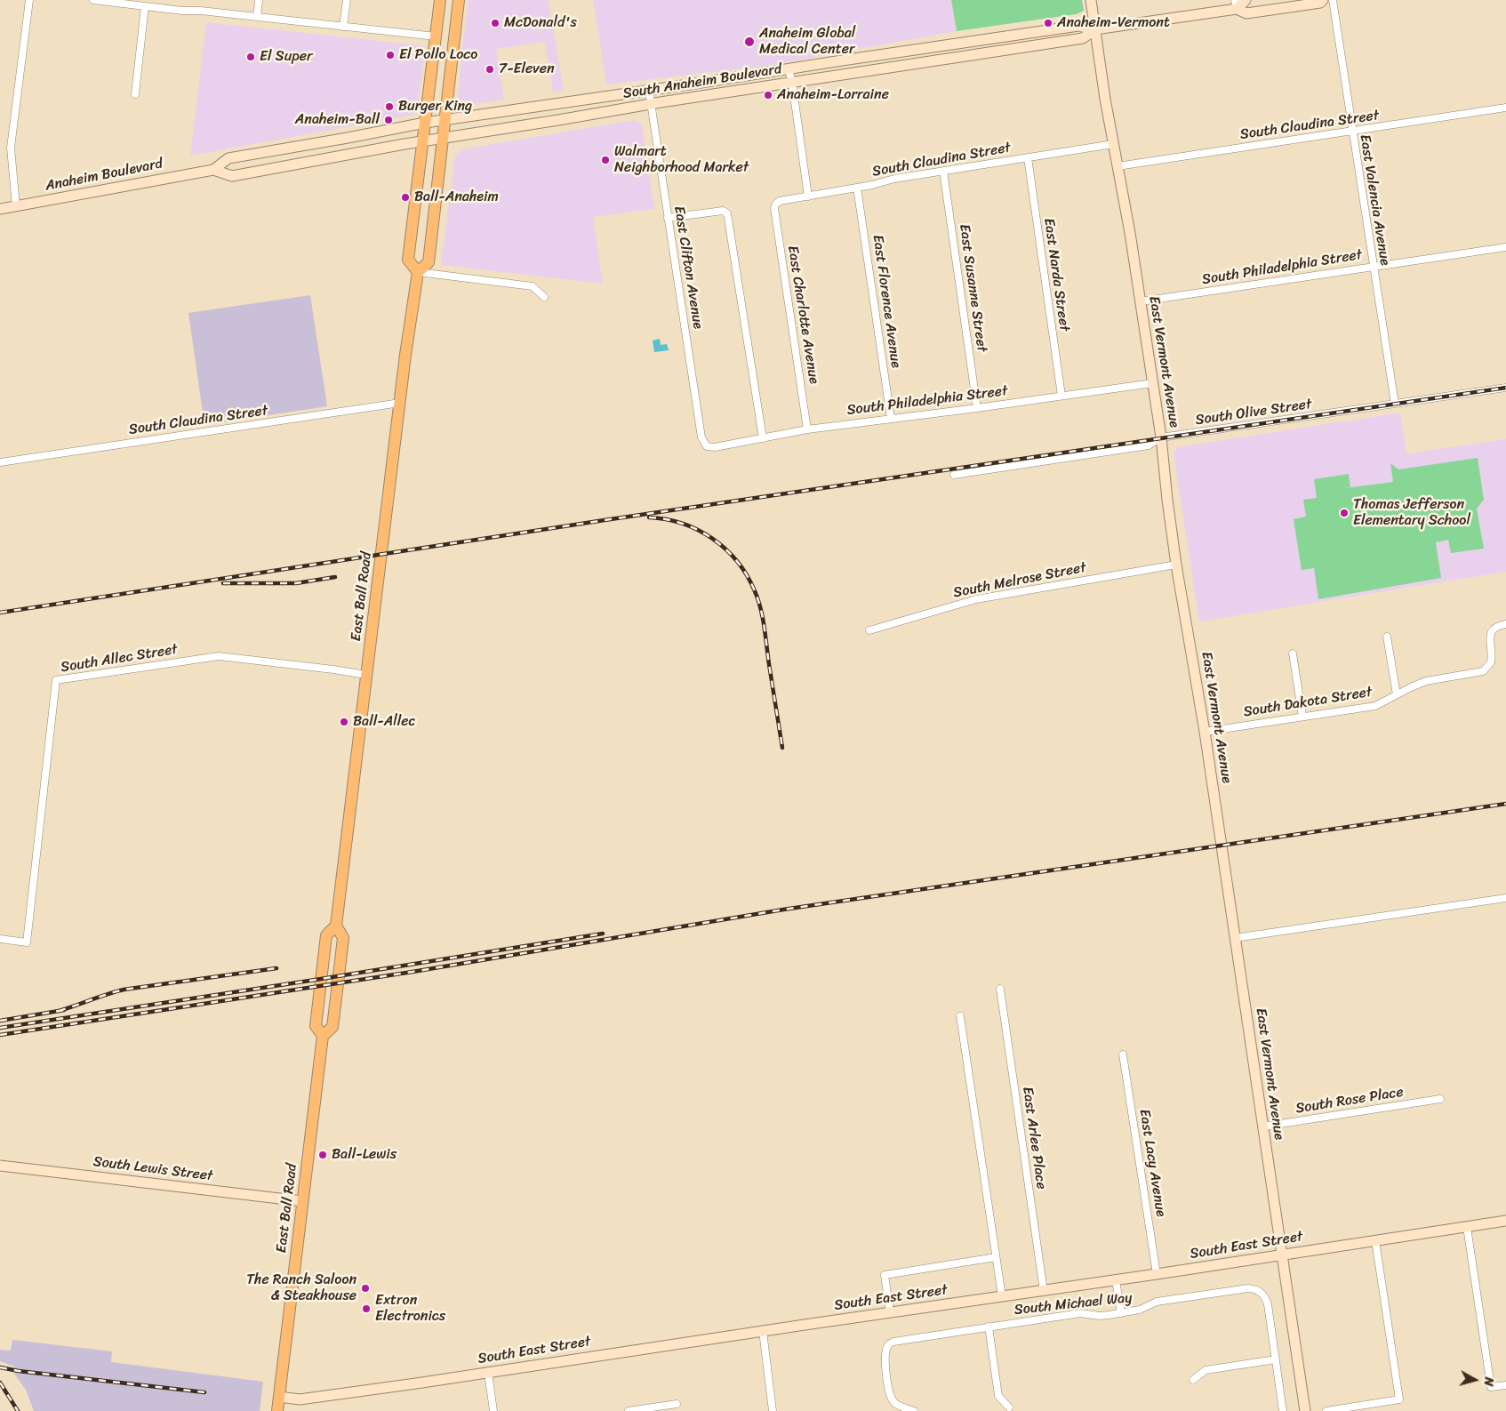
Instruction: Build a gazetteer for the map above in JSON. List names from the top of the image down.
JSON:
{
  "streets": {
    "main road": ["East Ball Road"],
    "street": [
      "South Anaheim Boulevard",
      "South Claudina Street",
      "Anaheim Boulevard",
      "East Valencia Avenue",
      "East Clifton Avenue",
      "South Philadelphia Street",
      "East Narda Street",
      "East Susanne Street",
      "East Florence Avenue",
      "East Charlotte Avenue",
      "East Vermont Avenue",
      "South Olive Street",
      "South Melrose Street",
      "South Allec Street",
      "South Dakota Street",
      "South Rose Place",
      "East Arlee Place",
      "East Lacy Avenue",
      "South Lewis Street",
      "South East Street",
      "South Michael Way"
    ]
  },
  "crossings": [
    ["South Anaheim Boulevard", "Anaheim Boulevard"],
    ["South Anaheim Boulevard", "East Clifton Avenue"],
    ["South Anaheim Boulevard", "East Vermont Avenue"],
    ["South Anaheim Boulevard", "East Ball Road"],
    ["South Claudina Street", "East Valencia Avenue"],
    ["South Claudina Street", "East Narda Street"],
    ["South Claudina Street", "East Susanne Street"],
    ["South Claudina Street", "East Florence Avenue"],
    ["South Claudina Street", "East Charlotte Avenue"],
    ["South Claudina Street", "East Vermont Avenue"],
    ["South Claudina Street", "East Ball Road"],
    ["East Valencia Avenue", "South Philadelphia Street"],
    ["East Valencia Avenue", "South Olive Street"],
    ["East Clifton Avenue", "South Philadelphia Street"],
    ["South Philadelphia Street", "East Narda Street"],
    ["South Philadelphia Street", "East Susanne Street"],
    ["South Philadelphia Street", "East Florence Avenue"],
    ["South Philadelphia Street", "East Charlotte Avenue"],
    ["South Philadelphia Street", "East Vermont Avenue"],
    ["East Vermont Avenue", "South Olive Street"],
    ["East Vermont Avenue", "South Melrose Street"],
    ["East Vermont Avenue", "South Dakota Street"],
    ["East Vermont Avenue", "South Rose Place"],
    ["East Vermont Avenue", "South East Street"],
    ["East Ball Road", "South Allec Street"],
    ["East Ball Road", "South Lewis Street"],
    ["East Ball Road", "South East Street"],
    ["East Arlee Place", "South East Street"],
    ["East Lacy Avenue", "South East Street"]
  ],
  "places": [
    "McDonald's",
    "Anaheim-Vermont",
    "Anaheim Global Medical Center",
    "El Pollo Loco",
    "El Super",
    "7-Eleven",
    "Anaheim-Lorraine",
    "Burger King",
    "Anaheim-Ball",
    "Walmart Neighborhood Market",
    "Ball-Anaheim",
    "Thomas Jefferson Elementary School",
    "Ball-Allec",
    "Ball-Lewis",
    "The Ranch Saloon & Steakhouse",
    "Extron Electronics"
  ],
  "north": "right"
}
